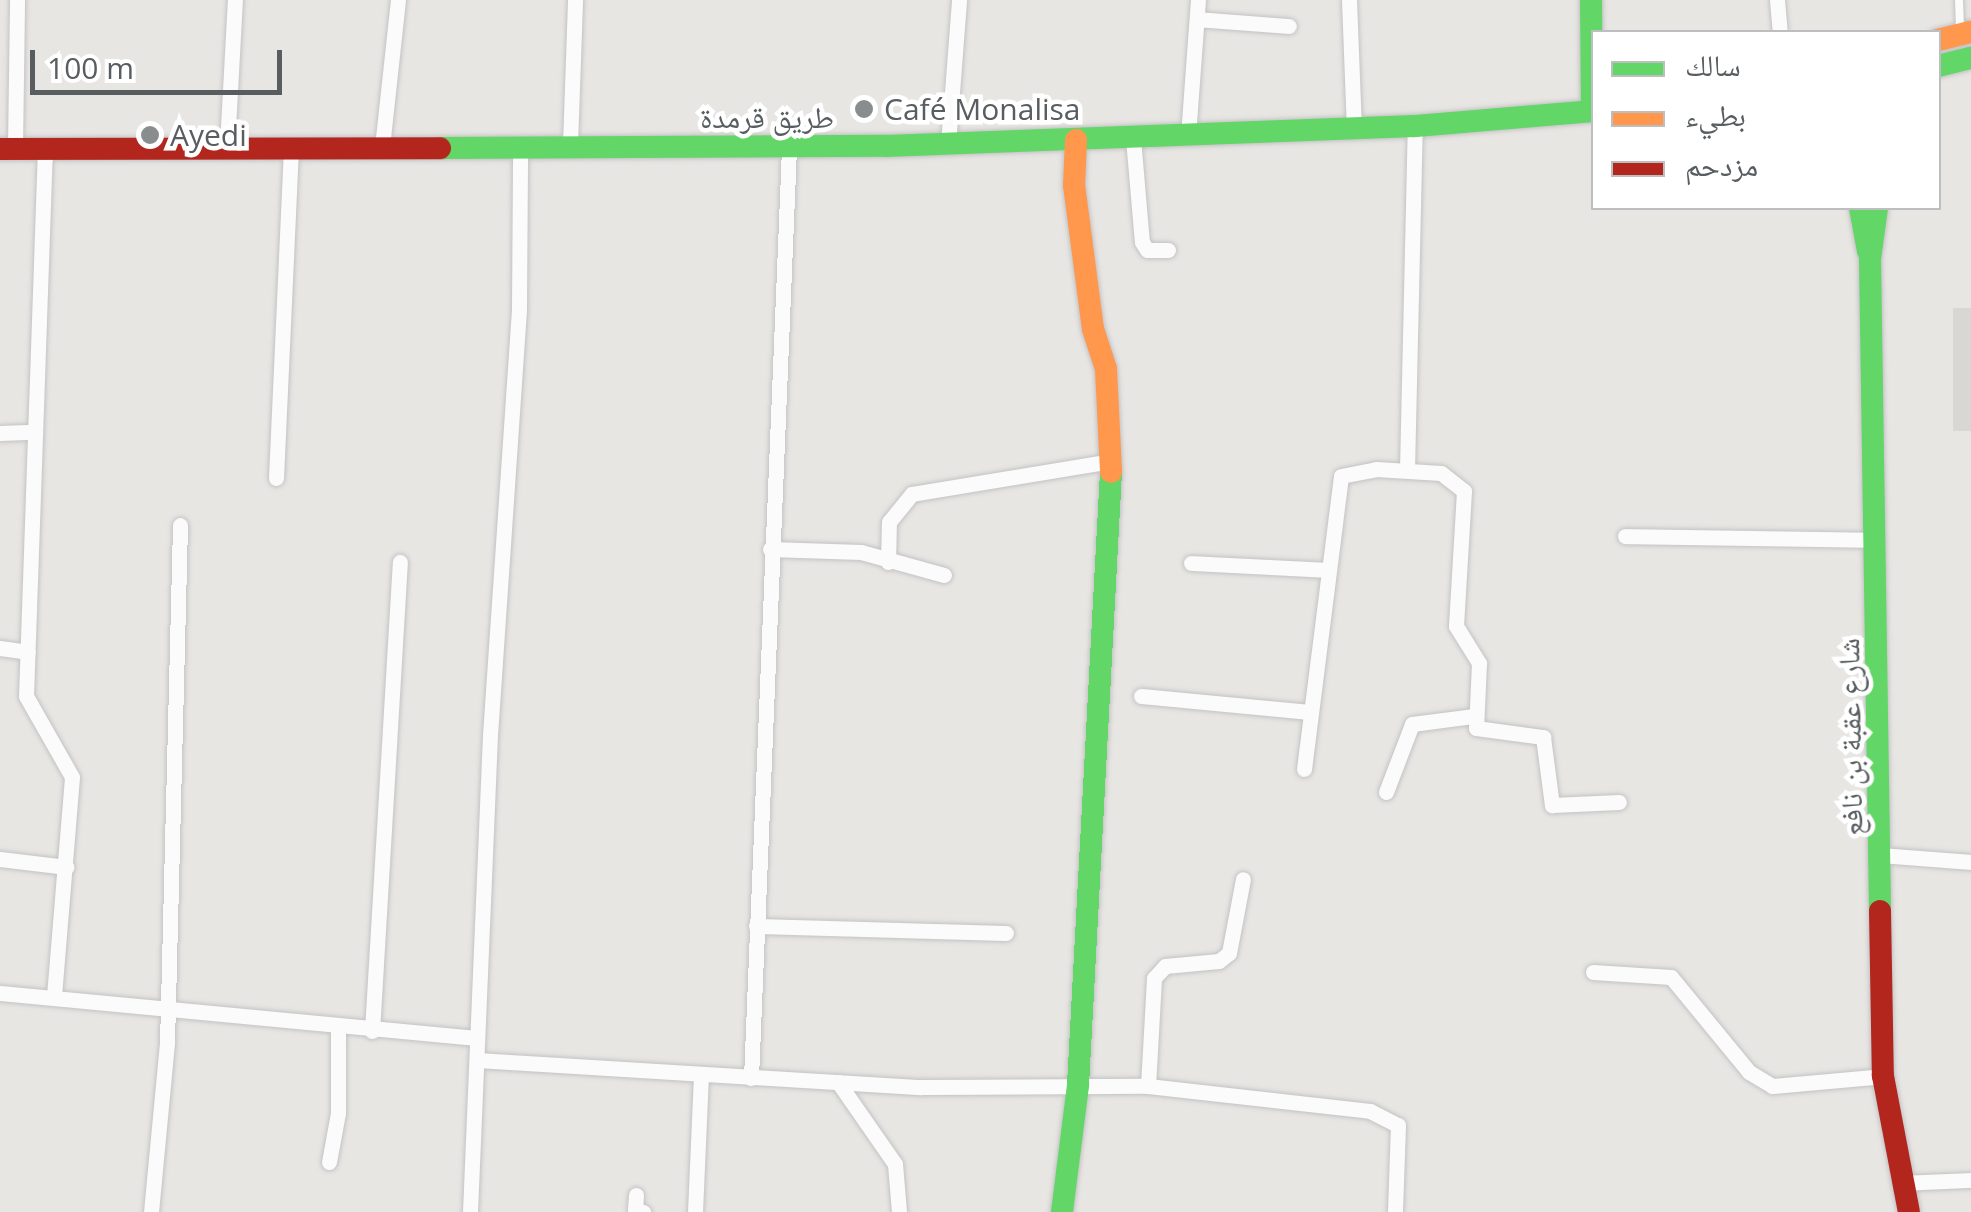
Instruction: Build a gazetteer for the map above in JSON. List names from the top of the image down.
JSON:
{
  "streets": {
    "main road": ["طريق قرمدة", "شارع عقبة بن نافع"]
  },
  "places": ["Café Monalisa", "Ayedi"],
  "legend": ["سالك", "بطيء", "مزدحم"],
  "scale_bar": "100 m"
}
